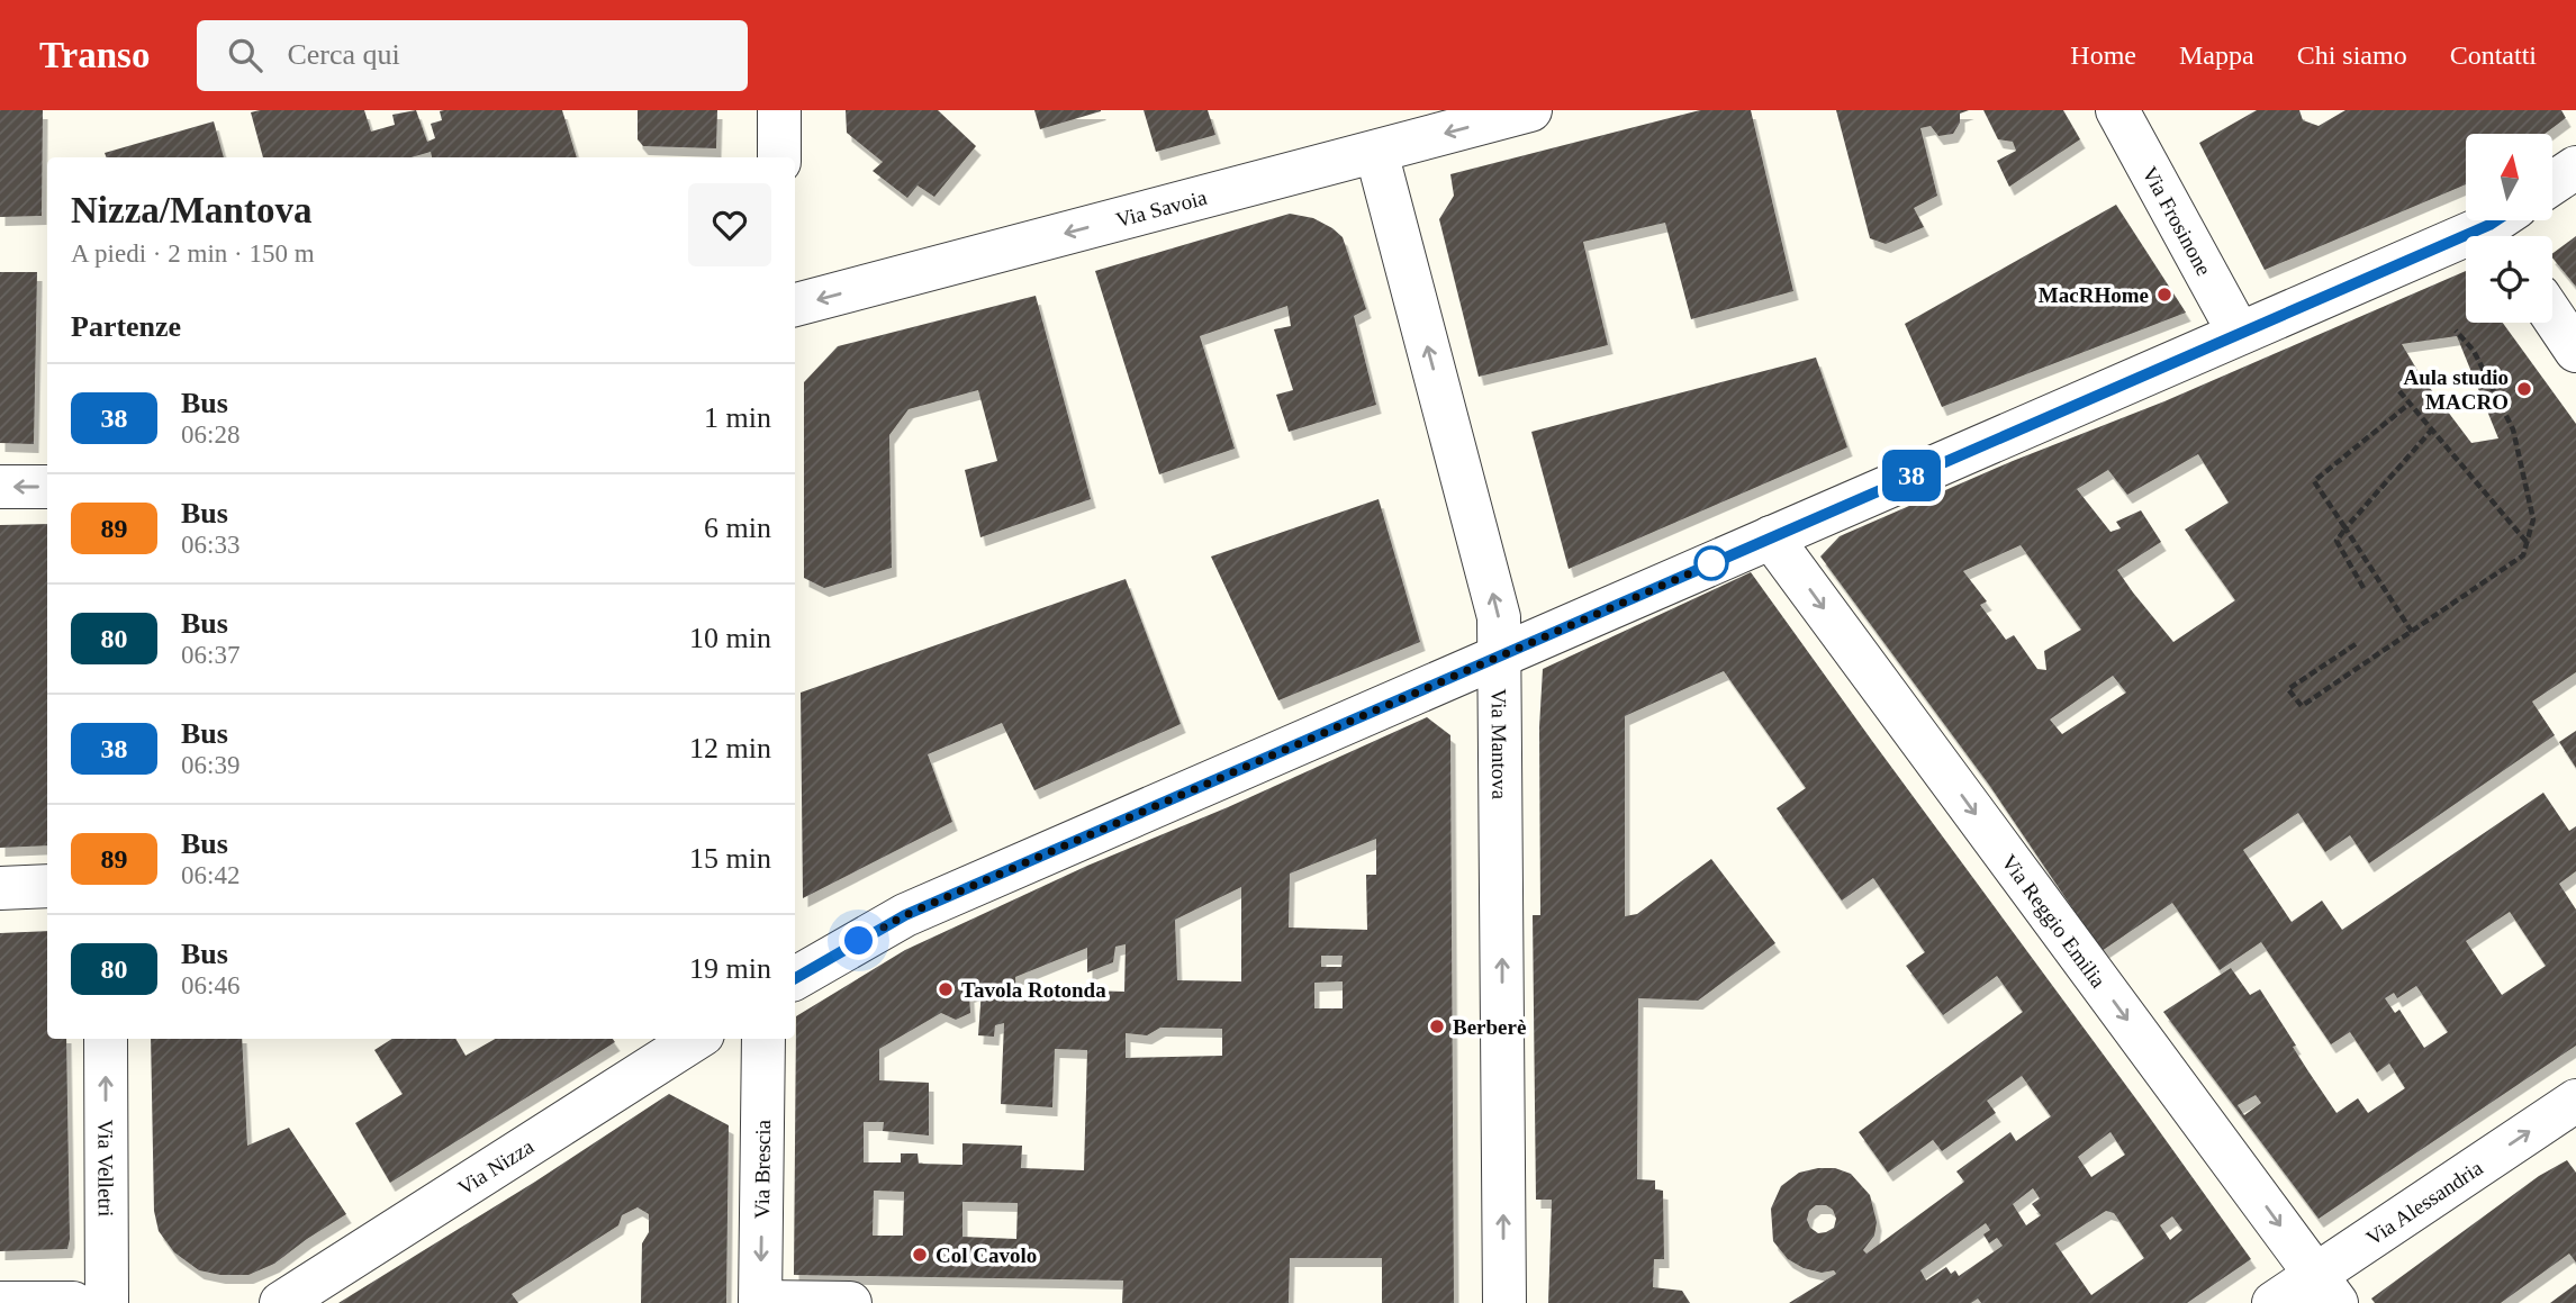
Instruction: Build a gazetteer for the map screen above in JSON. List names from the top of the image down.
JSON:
{
  "streets": {
    "street": [
      "Via Savoia",
      "Via Frosinone",
      "Via Mantova",
      "Via Reggio Emilia",
      "Via Nizza",
      "Via Velletri",
      "Via Brescia",
      "Via Alessandria"
    ]
  },
  "crossings": [
    ["Via Savoia", "Via Mantova"],
    ["Via Reggio Emilia", "Via Alessandria"]
  ],
  "one_way": [
    "Via Savoia",
    "Via Mantova",
    "Via Reggio Emilia",
    "Via Velletri",
    "Via Brescia",
    "Via Alessandria"
  ],
  "places": [
    "MacRHome",
    "Aula studio MACRO",
    "Tavola Rotonda",
    "Berberè",
    "Col Cavolo"
  ],
  "lines": ["bus line 38"],
  "north": "top",
  "page": {
    "header": "Transo",
    "search": "Cerca qui",
    "nav": [
      "Home",
      "Mappa",
      "Chi siamo",
      "Contatti"
    ],
    "on_map": "38",
    "heading": [
      ["Nizza/Mantova", "A piedi · 2 min · 150 m"],
      "Partenze"
    ],
    "list": [
      {
        "mark": "38",
        "name": "Bus",
        "note": "06:28",
        "value": "1 min"
      },
      {
        "mark": "89",
        "name": "Bus",
        "note": "06:33",
        "value": "6 min"
      },
      {
        "mark": "80",
        "name": "Bus",
        "note": "06:37",
        "value": "10 min"
      },
      {
        "mark": "38",
        "name": "Bus",
        "note": "06:39",
        "value": "12 min"
      },
      {
        "mark": "89",
        "name": "Bus",
        "note": "06:42",
        "value": "15 min"
      },
      {
        "mark": "80",
        "name": "Bus",
        "note": "06:46",
        "value": "19 min"
      }
    ]
  }
}
